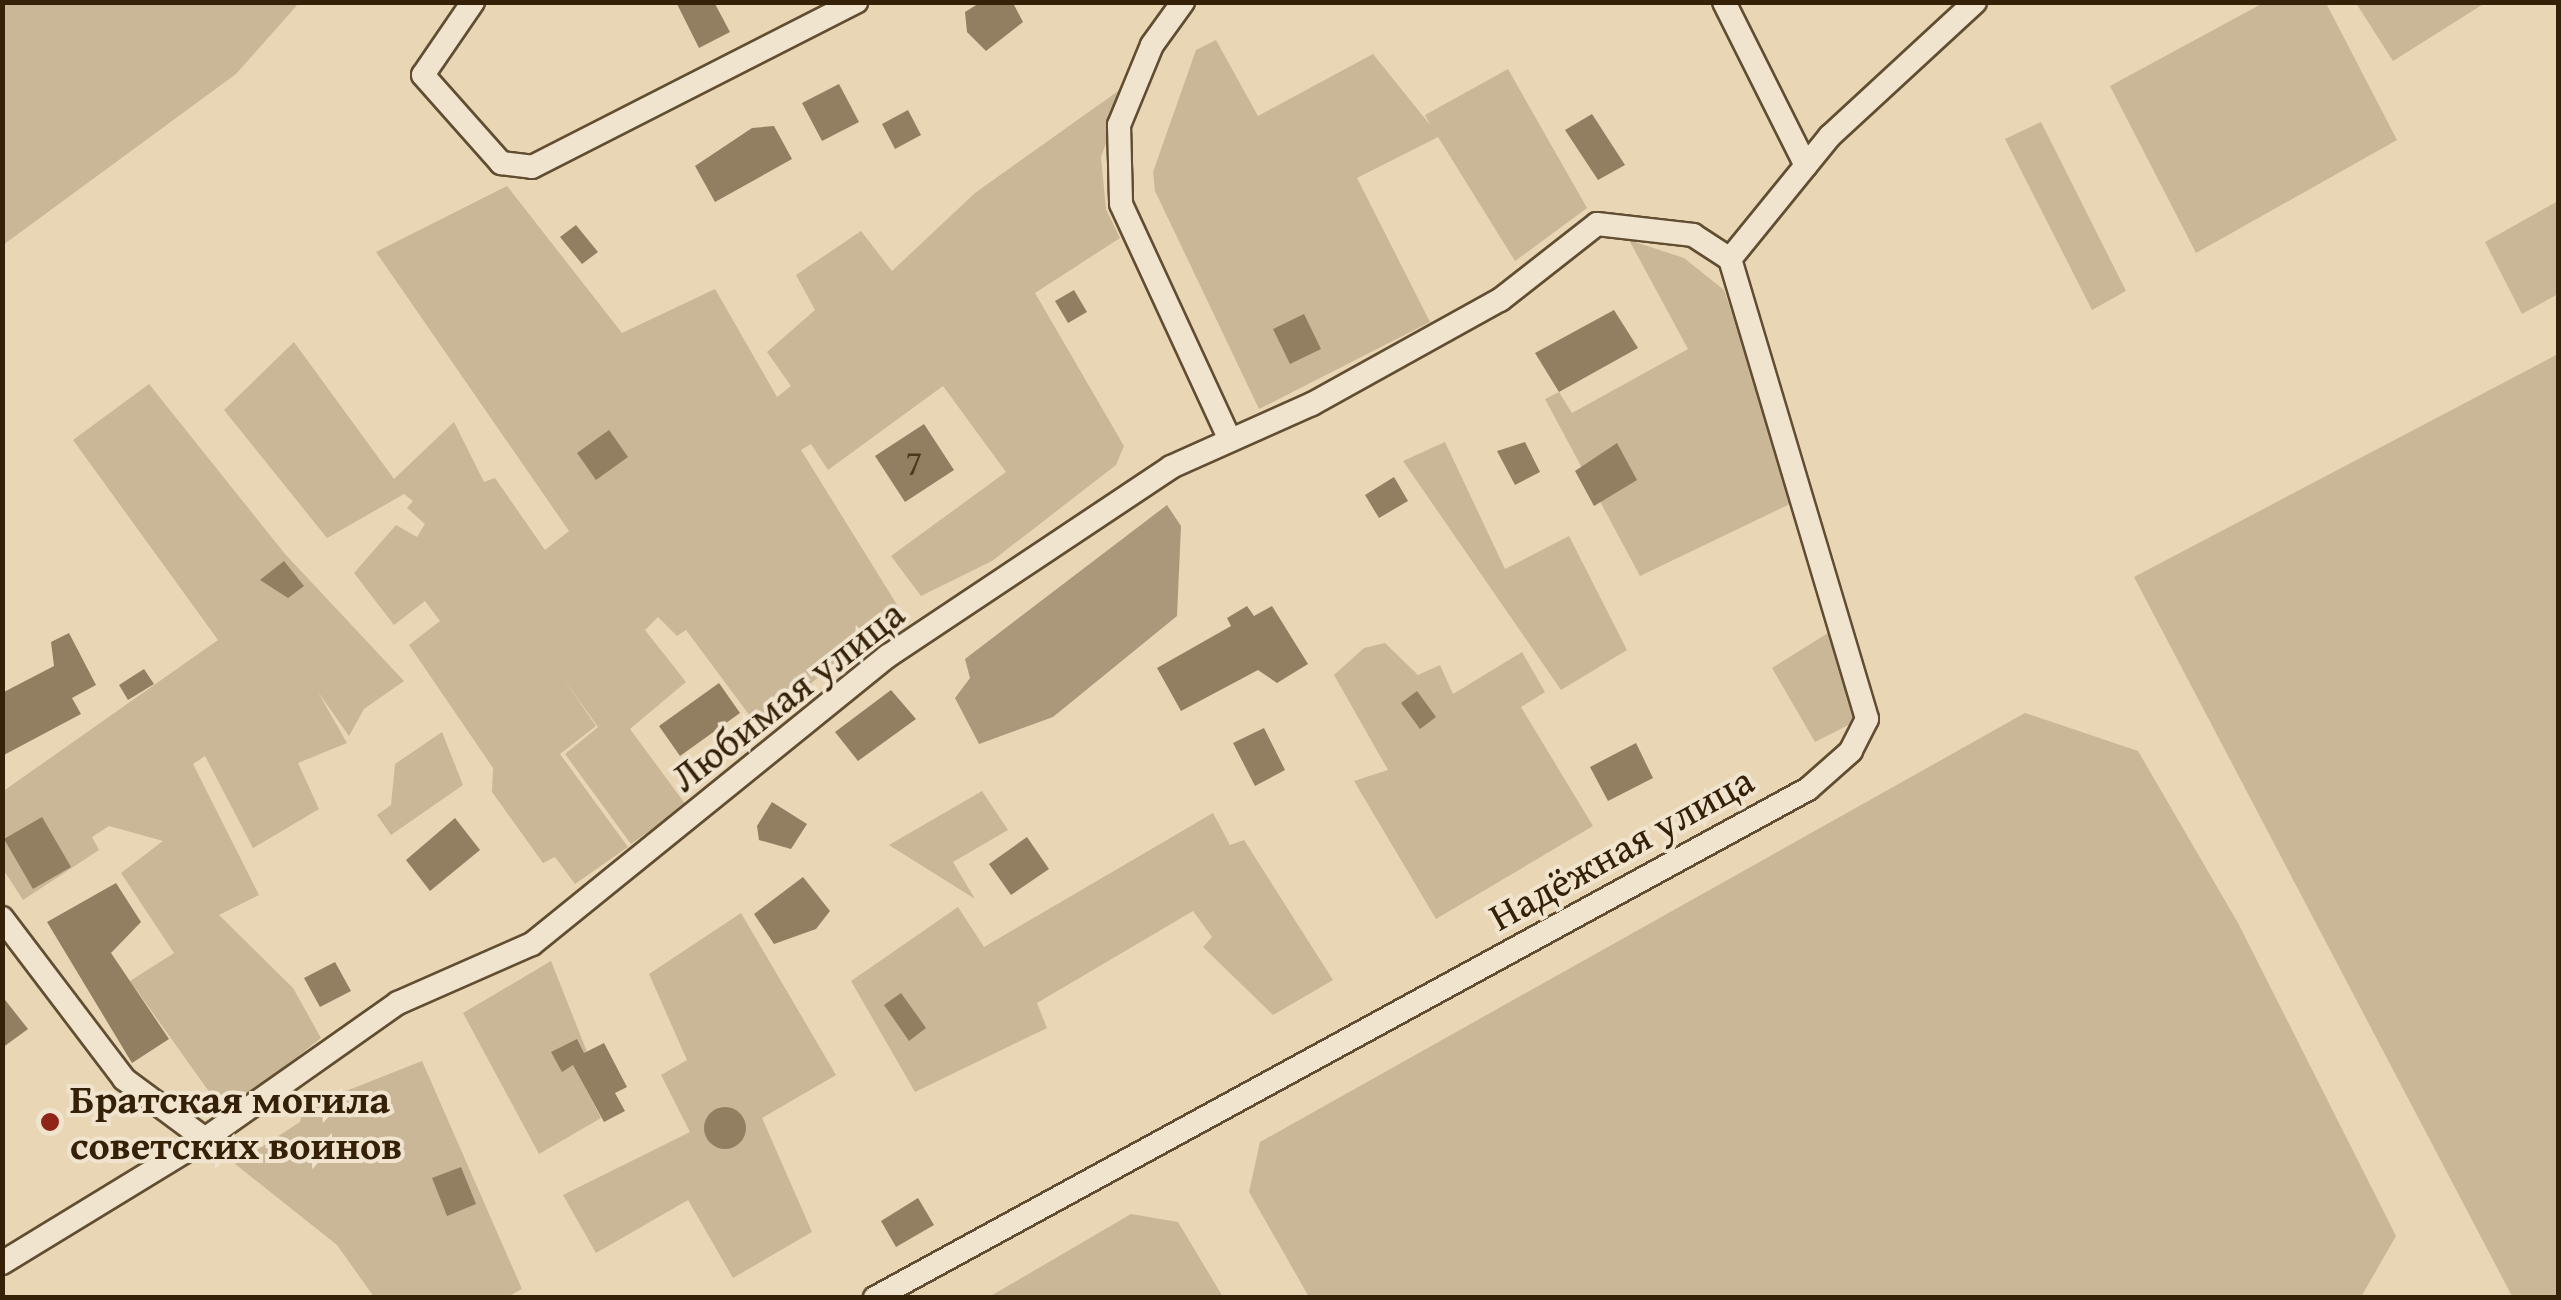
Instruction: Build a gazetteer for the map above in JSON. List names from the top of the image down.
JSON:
{
  "streets": {
    "street": ["Любимая улица", "Надёжная улица"]
  },
  "crossings": [
    ["Любимая улица", "Надёжная улица"]
  ],
  "places": ["Братская могила советских воинов"],
  "house_numbers": ["7"]
}
